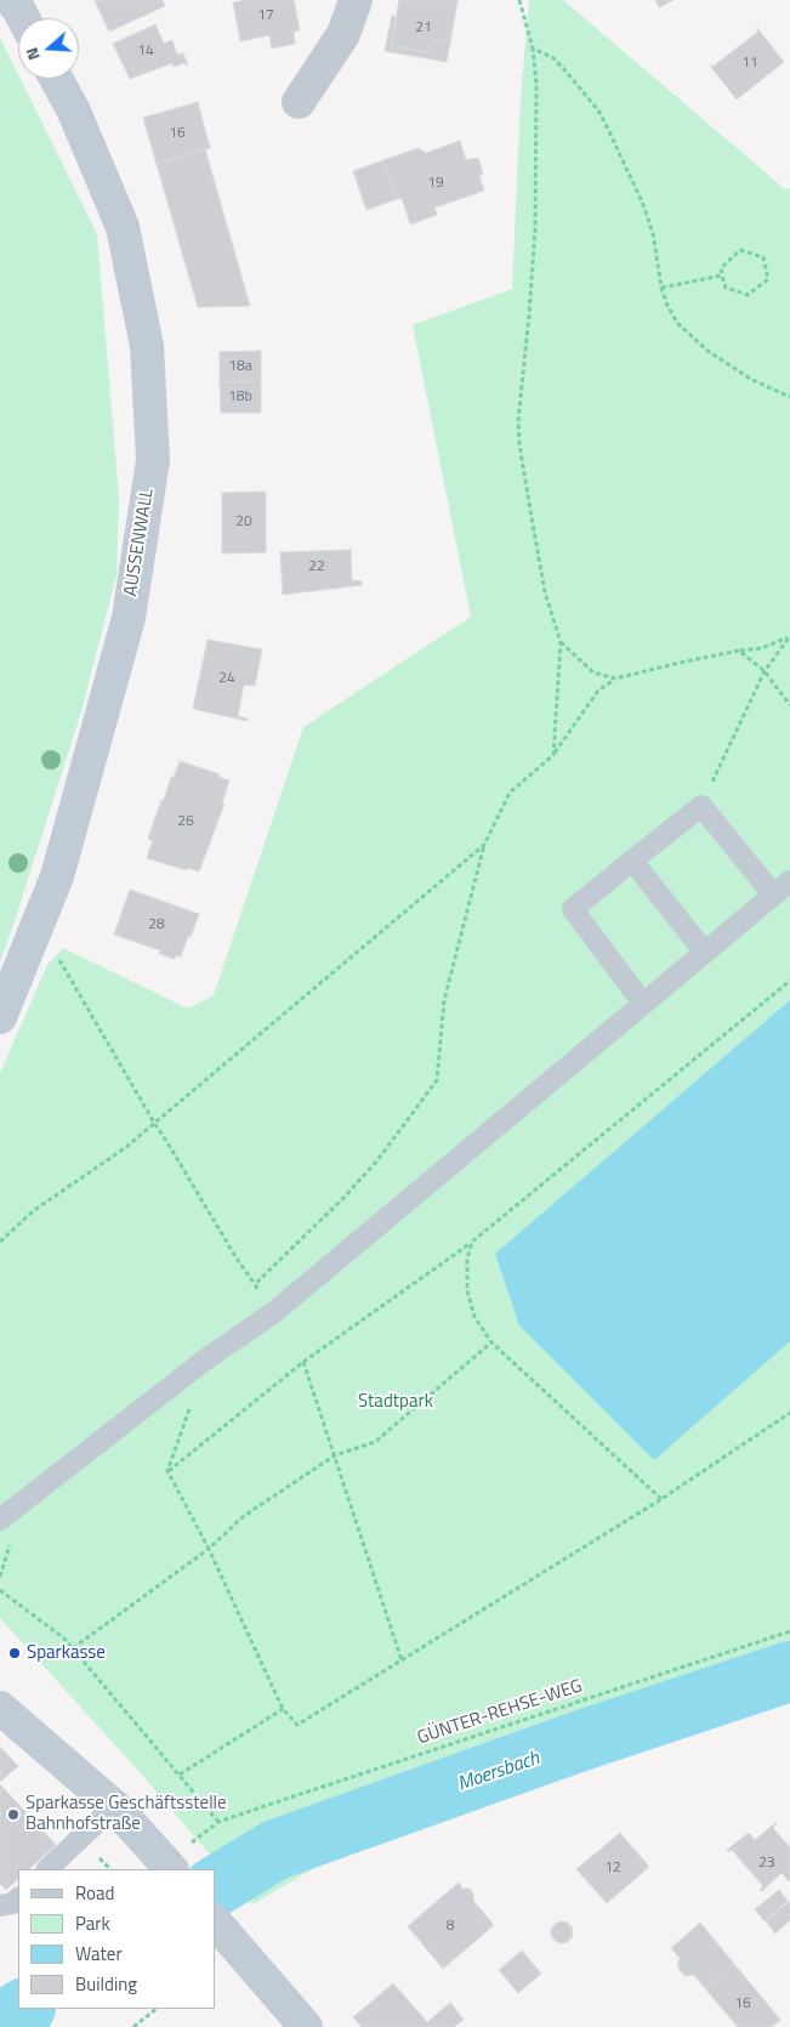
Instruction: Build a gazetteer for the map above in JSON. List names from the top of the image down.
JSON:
{
  "streets": {
    "street": ["AUSSENWALL"],
    "path": ["GÜNTER-REHSE-WEG"]
  },
  "water": ["Moersbach"],
  "parks": ["Stadtpark"],
  "places": ["Sparkasse", "Sparkasse Geschäftsstelle Bahnhofstraße"],
  "house_numbers": [
    "17",
    "21",
    "14",
    "11",
    "16",
    "19",
    "18a",
    "18b",
    "20",
    "22",
    "24",
    "26",
    "28",
    "23",
    "12",
    "8",
    "16"
  ],
  "legend": [
    "Road",
    "Park",
    "Water",
    "Building"
  ],
  "north": "left"
}
